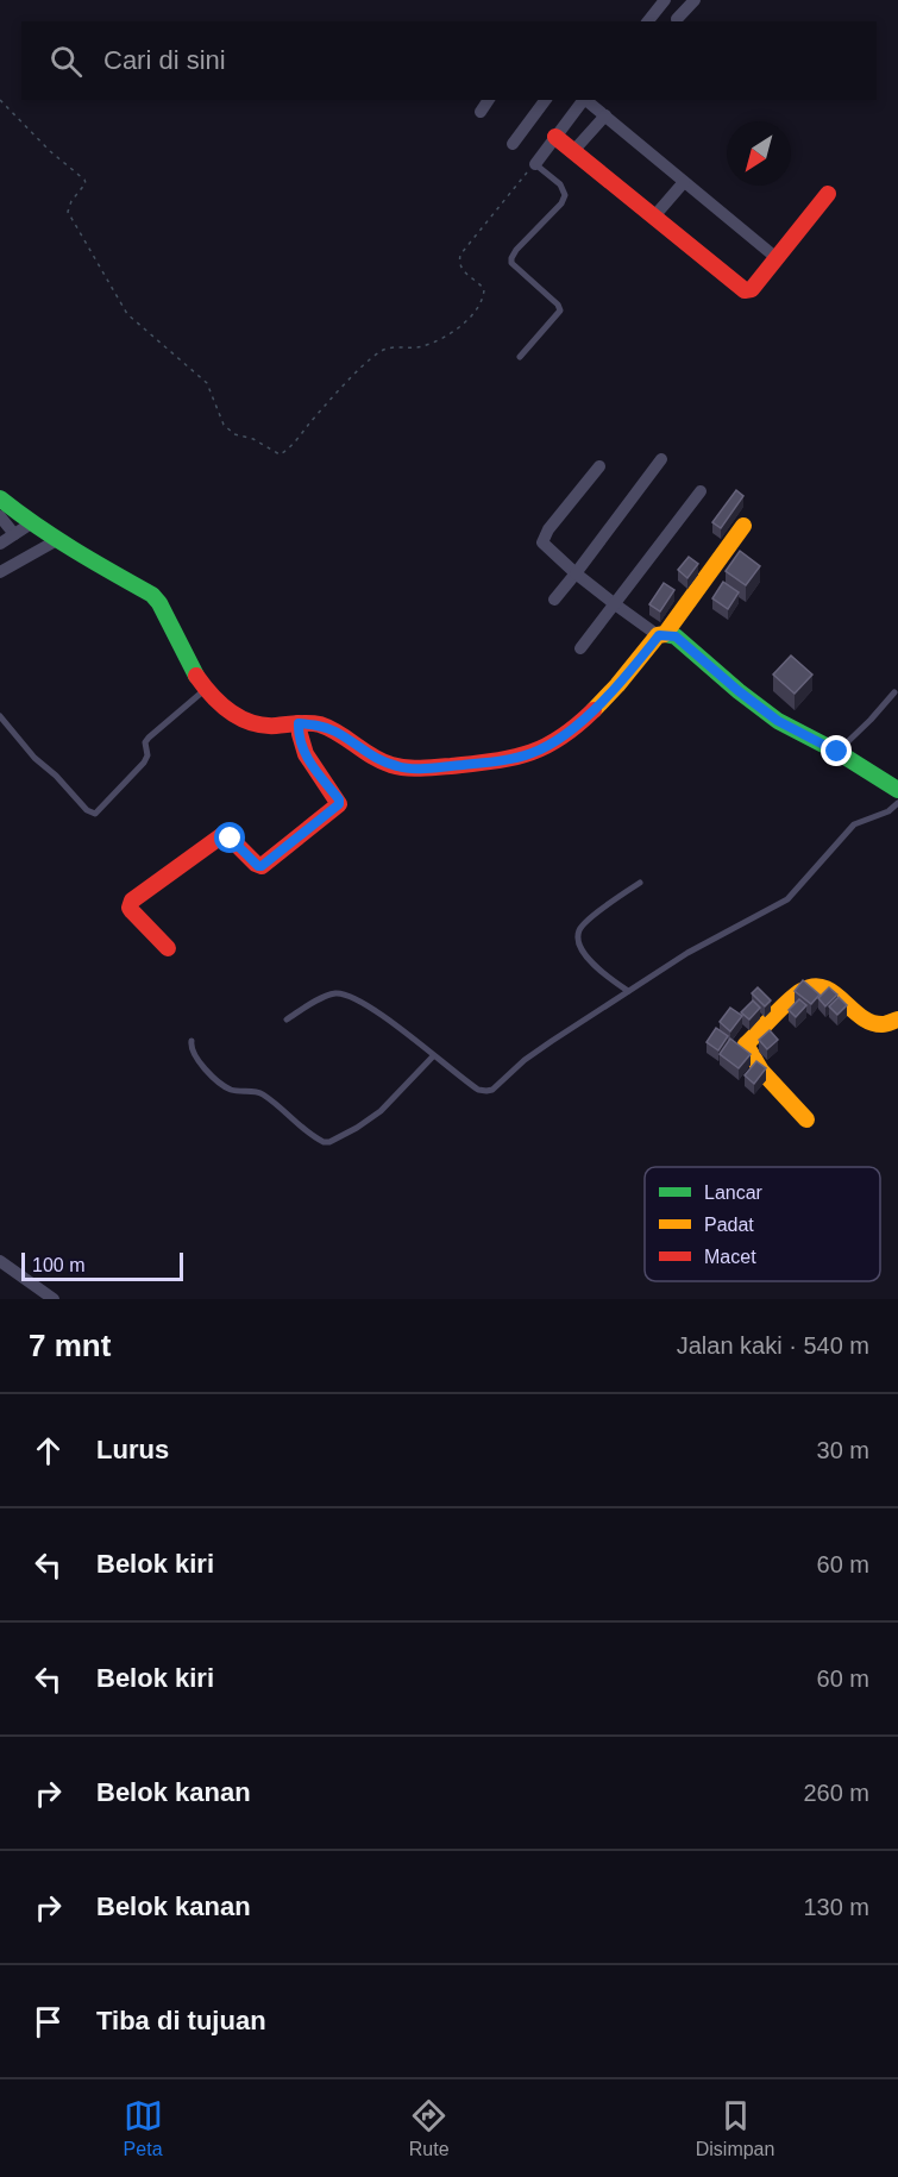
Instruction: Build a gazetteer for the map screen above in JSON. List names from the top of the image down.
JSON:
{
  "legend": ["Lancar", "Padat", "Macet"],
  "scale_bar": "100 m",
  "north": "bottom left",
  "page": {
    "search": "Cari di sini",
    "scale": "100 m",
    "heading": ["7 mnt", "Jalan kaki · 540 m"],
    "list": [
      ["Lurus", "30 m"],
      ["Belok kiri", "60 m"],
      ["Belok kiri", "60 m"],
      ["Belok kanan", "260 m"],
      ["Belok kanan", "130 m"],
      "Tiba di tujuan"
    ],
    "nav": ["Peta", "Rute", "Disimpan"]
  }
}
